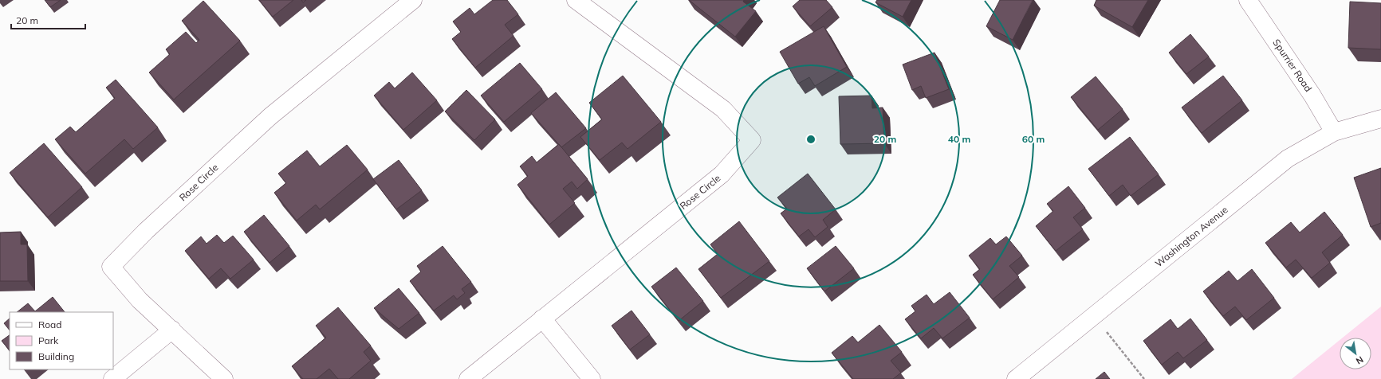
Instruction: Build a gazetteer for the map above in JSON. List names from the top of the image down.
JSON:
{
  "streets": {
    "street": ["Spurrier Road", "Rose Circle", "Washington Avenue"]
  },
  "crossings": [
    ["Spurrier Road", "Washington Avenue"]
  ],
  "legend": ["Road", "Park", "Building"],
  "scale_bar": "20 m",
  "north": "bottom right",
  "rings": ["20 m", "40 m", "60 m"]
}
